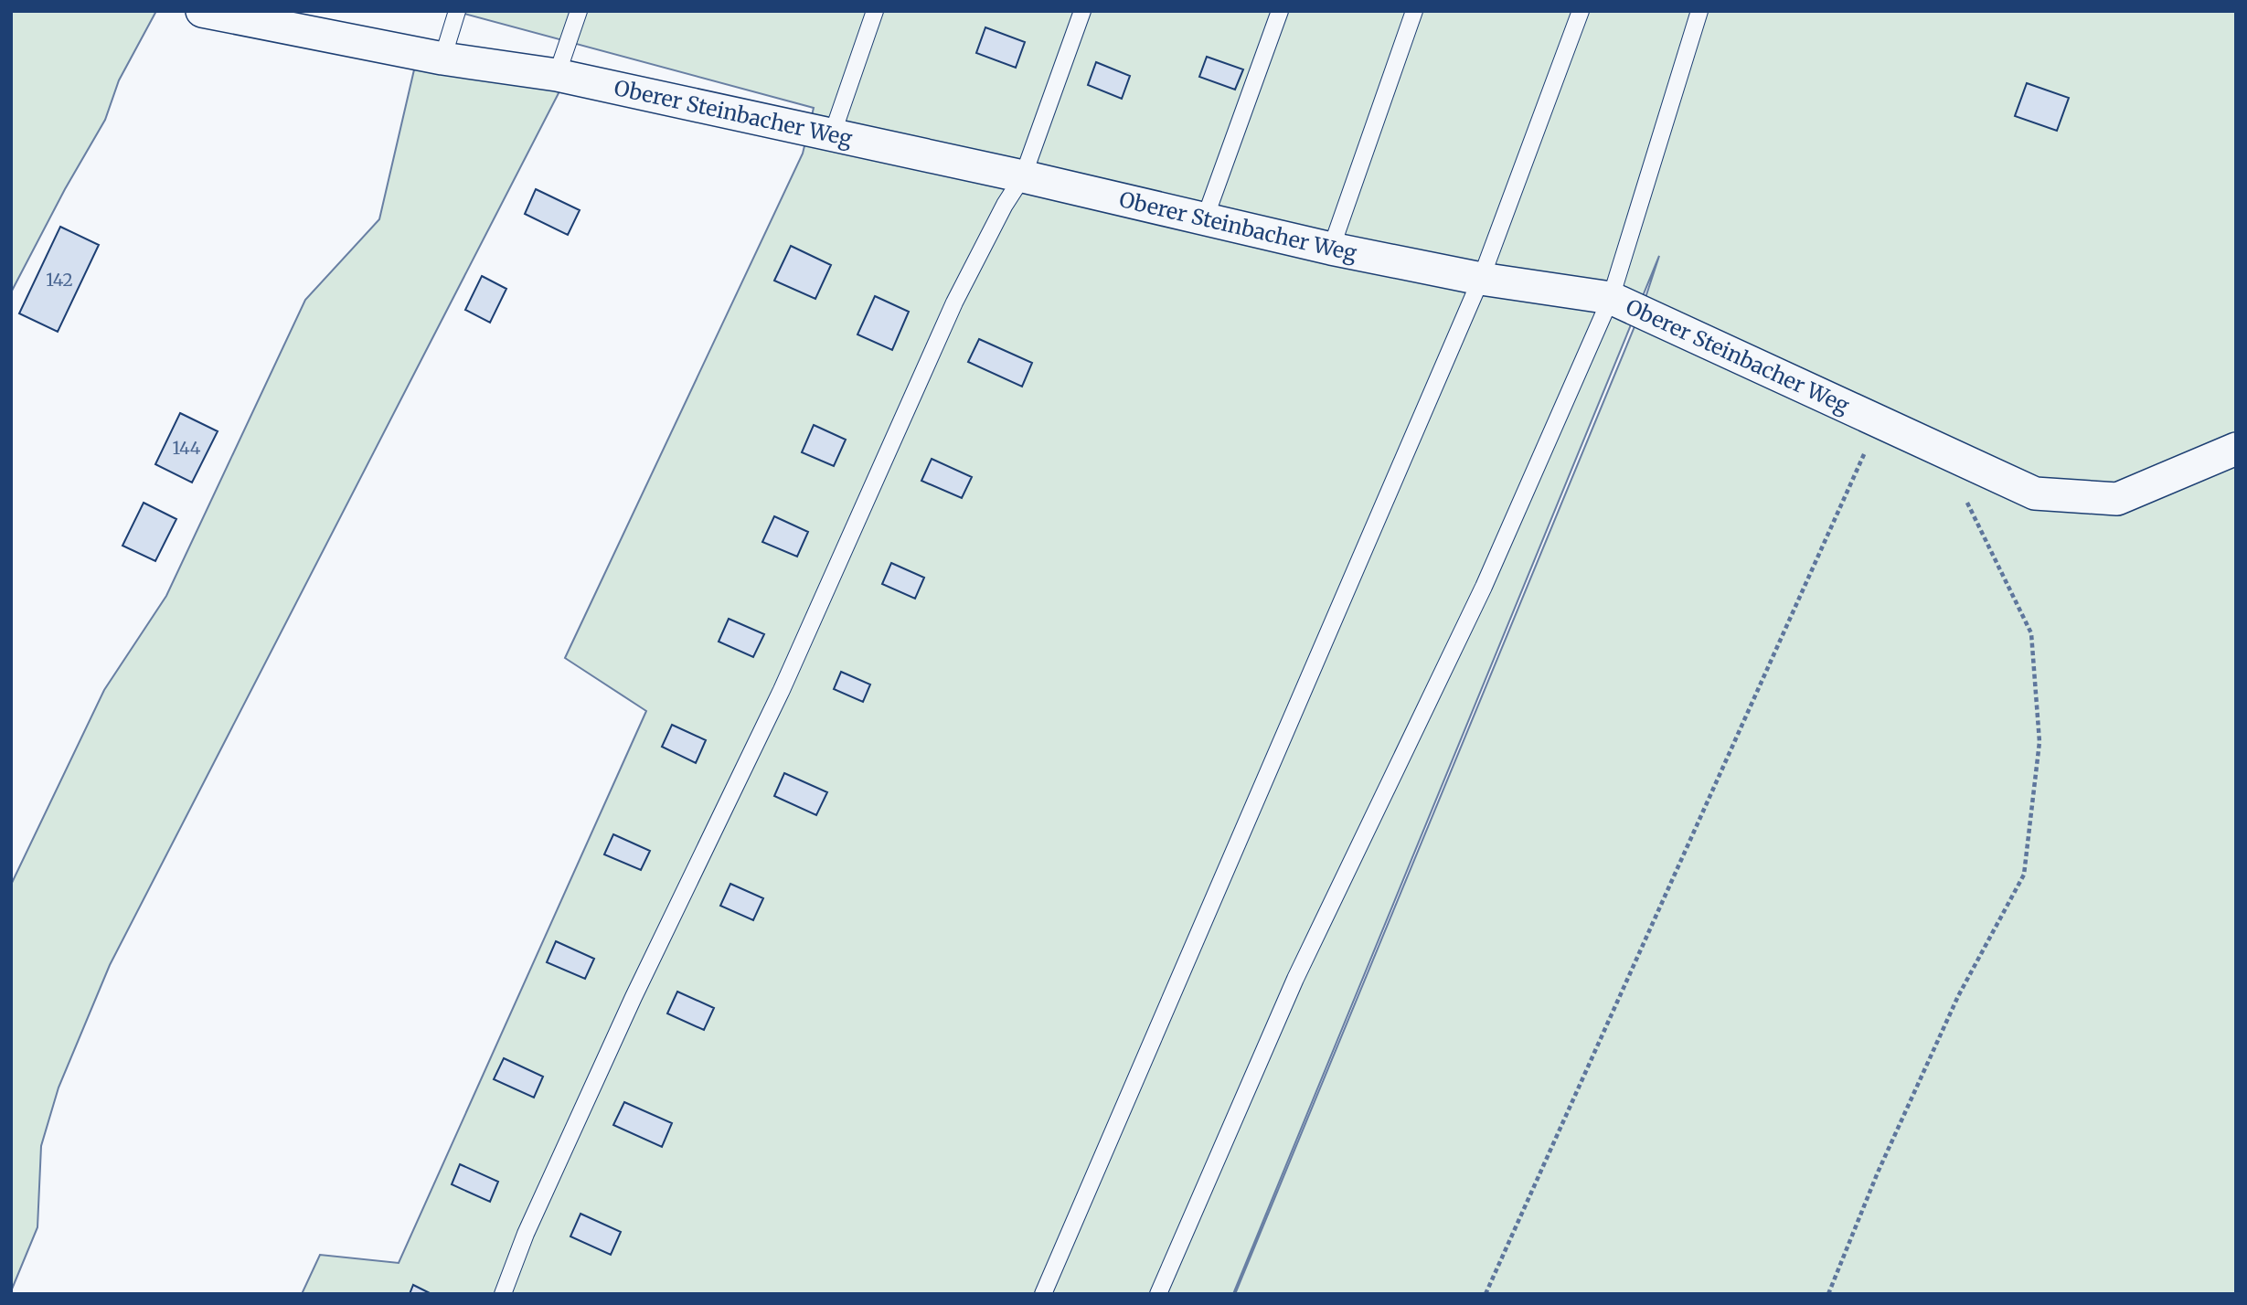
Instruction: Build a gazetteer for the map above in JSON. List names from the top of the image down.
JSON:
{
  "streets": {
    "street": ["Oberer Steinbacher Weg"]
  },
  "house_numbers": ["142", "144"]
}
